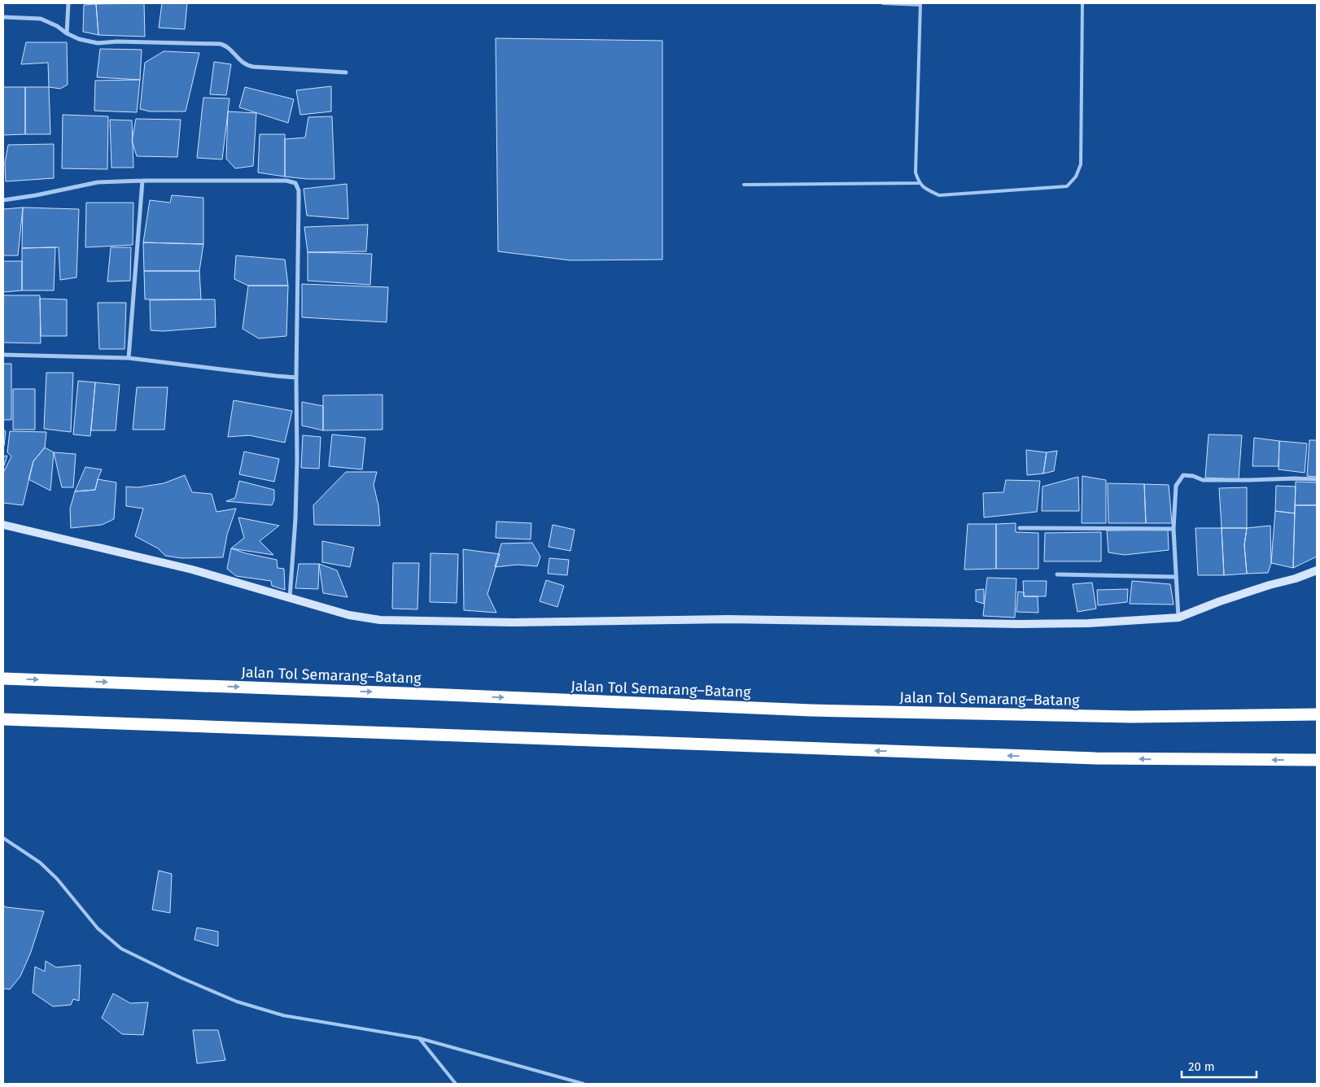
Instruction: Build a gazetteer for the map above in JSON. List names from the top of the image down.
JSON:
{
  "streets": {
    "highway": ["Jalan Tol Semarang–Batang"]
  },
  "scale_bar": "20 m"
}
